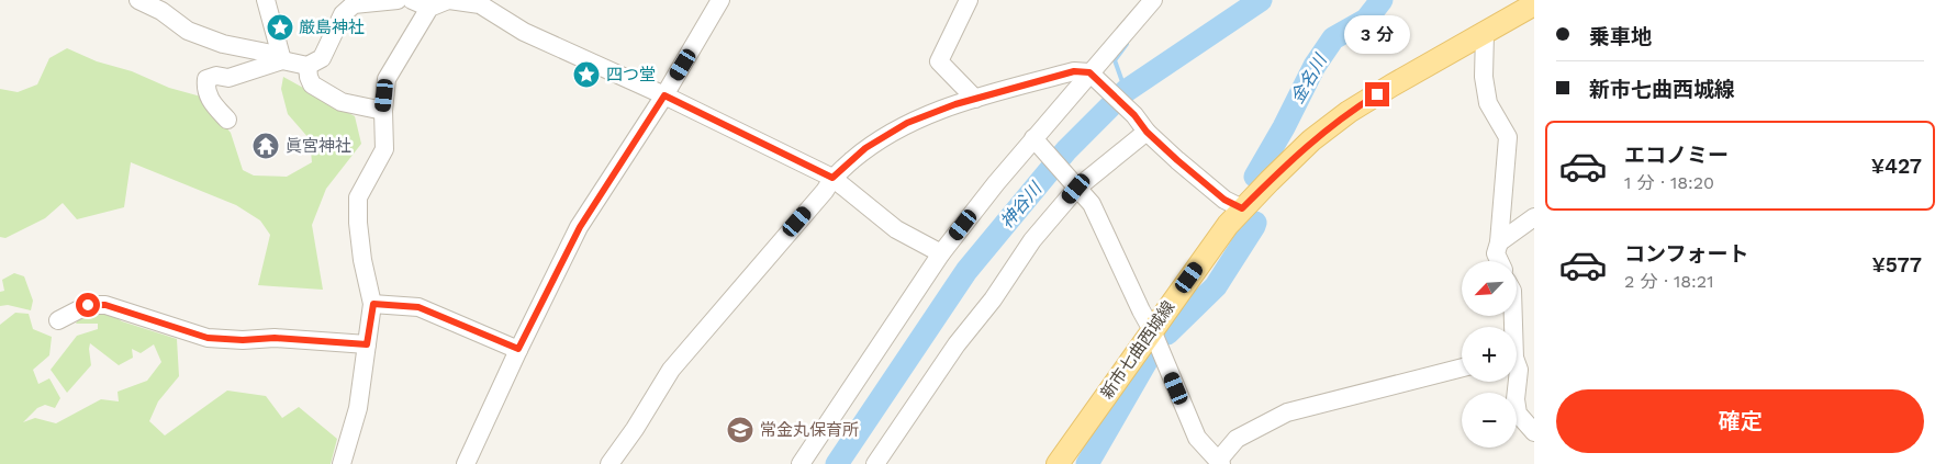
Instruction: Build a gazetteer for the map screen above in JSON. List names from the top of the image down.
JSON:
{
  "streets": {
    "main road": ["新市七曲西城線"]
  },
  "water": ["金名川", "神谷川"],
  "places": {
    "place": ["厳島神社", "四つ堂"],
    "temple": ["眞宮神社"],
    "school or university": ["常金丸保育所"]
  },
  "north": "bottom left",
  "page": {
    "banner": ["乗車地", "新市七曲西城線"],
    "bubble": "3 分",
    "list": [
      {
        "name": "エコノミー",
        "note": "1 分 · 18:20",
        "value": "¥427"
      },
      {
        "name": "コンフォート",
        "note": "2 分 · 18:21",
        "value": "¥577"
      }
    ],
    "map_buttons": ["+", "−"],
    "buttons": "確定"
  }
}
